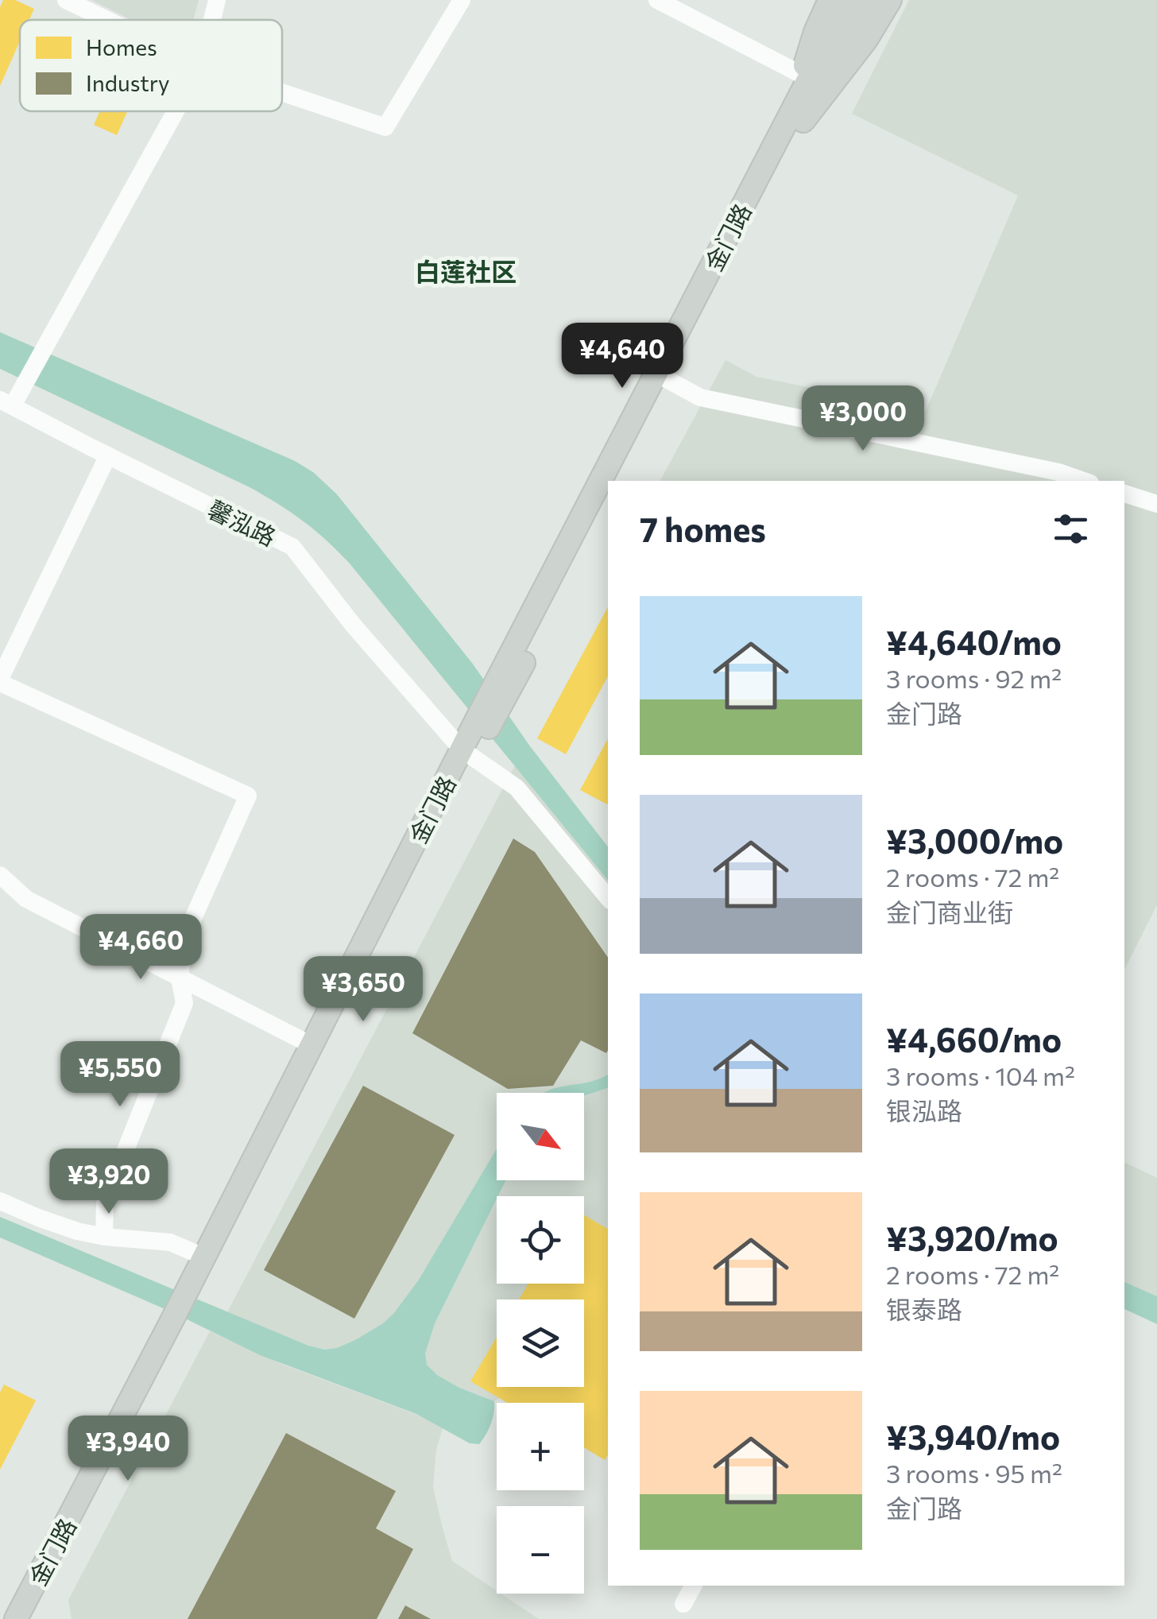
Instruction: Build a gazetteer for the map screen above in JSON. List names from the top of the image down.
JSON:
{
  "streets": {
    "main road": ["金门路"],
    "street": ["馨泓路"]
  },
  "crossings": [
    ["金门路", "馨泓路"]
  ],
  "districts": ["白莲社区"],
  "legend": ["Homes", "Industry"],
  "north": "bottom right",
  "page": {
    "price": [
      "¥4,640",
      "¥3,000",
      "¥4,660",
      "¥3,650",
      "¥5,550",
      "¥3,920",
      "¥3,940"
    ],
    "heading": "7 homes",
    "list": [
      {
        "name": "¥4,640/mo",
        "note": "3 rooms · 92 m² · 金门路"
      },
      {
        "name": "¥3,000/mo",
        "note": "2 rooms · 72 m² · 金门商业街"
      },
      {
        "name": "¥4,660/mo",
        "note": "3 rooms · 104 m² · 银泓路"
      },
      {
        "name": "¥3,920/mo",
        "note": "2 rooms · 72 m² · 银泰路"
      },
      {
        "name": "¥3,940/mo",
        "note": "3 rooms · 95 m² · 金门路"
      }
    ],
    "map_buttons": ["+", "−"]
  }
}
